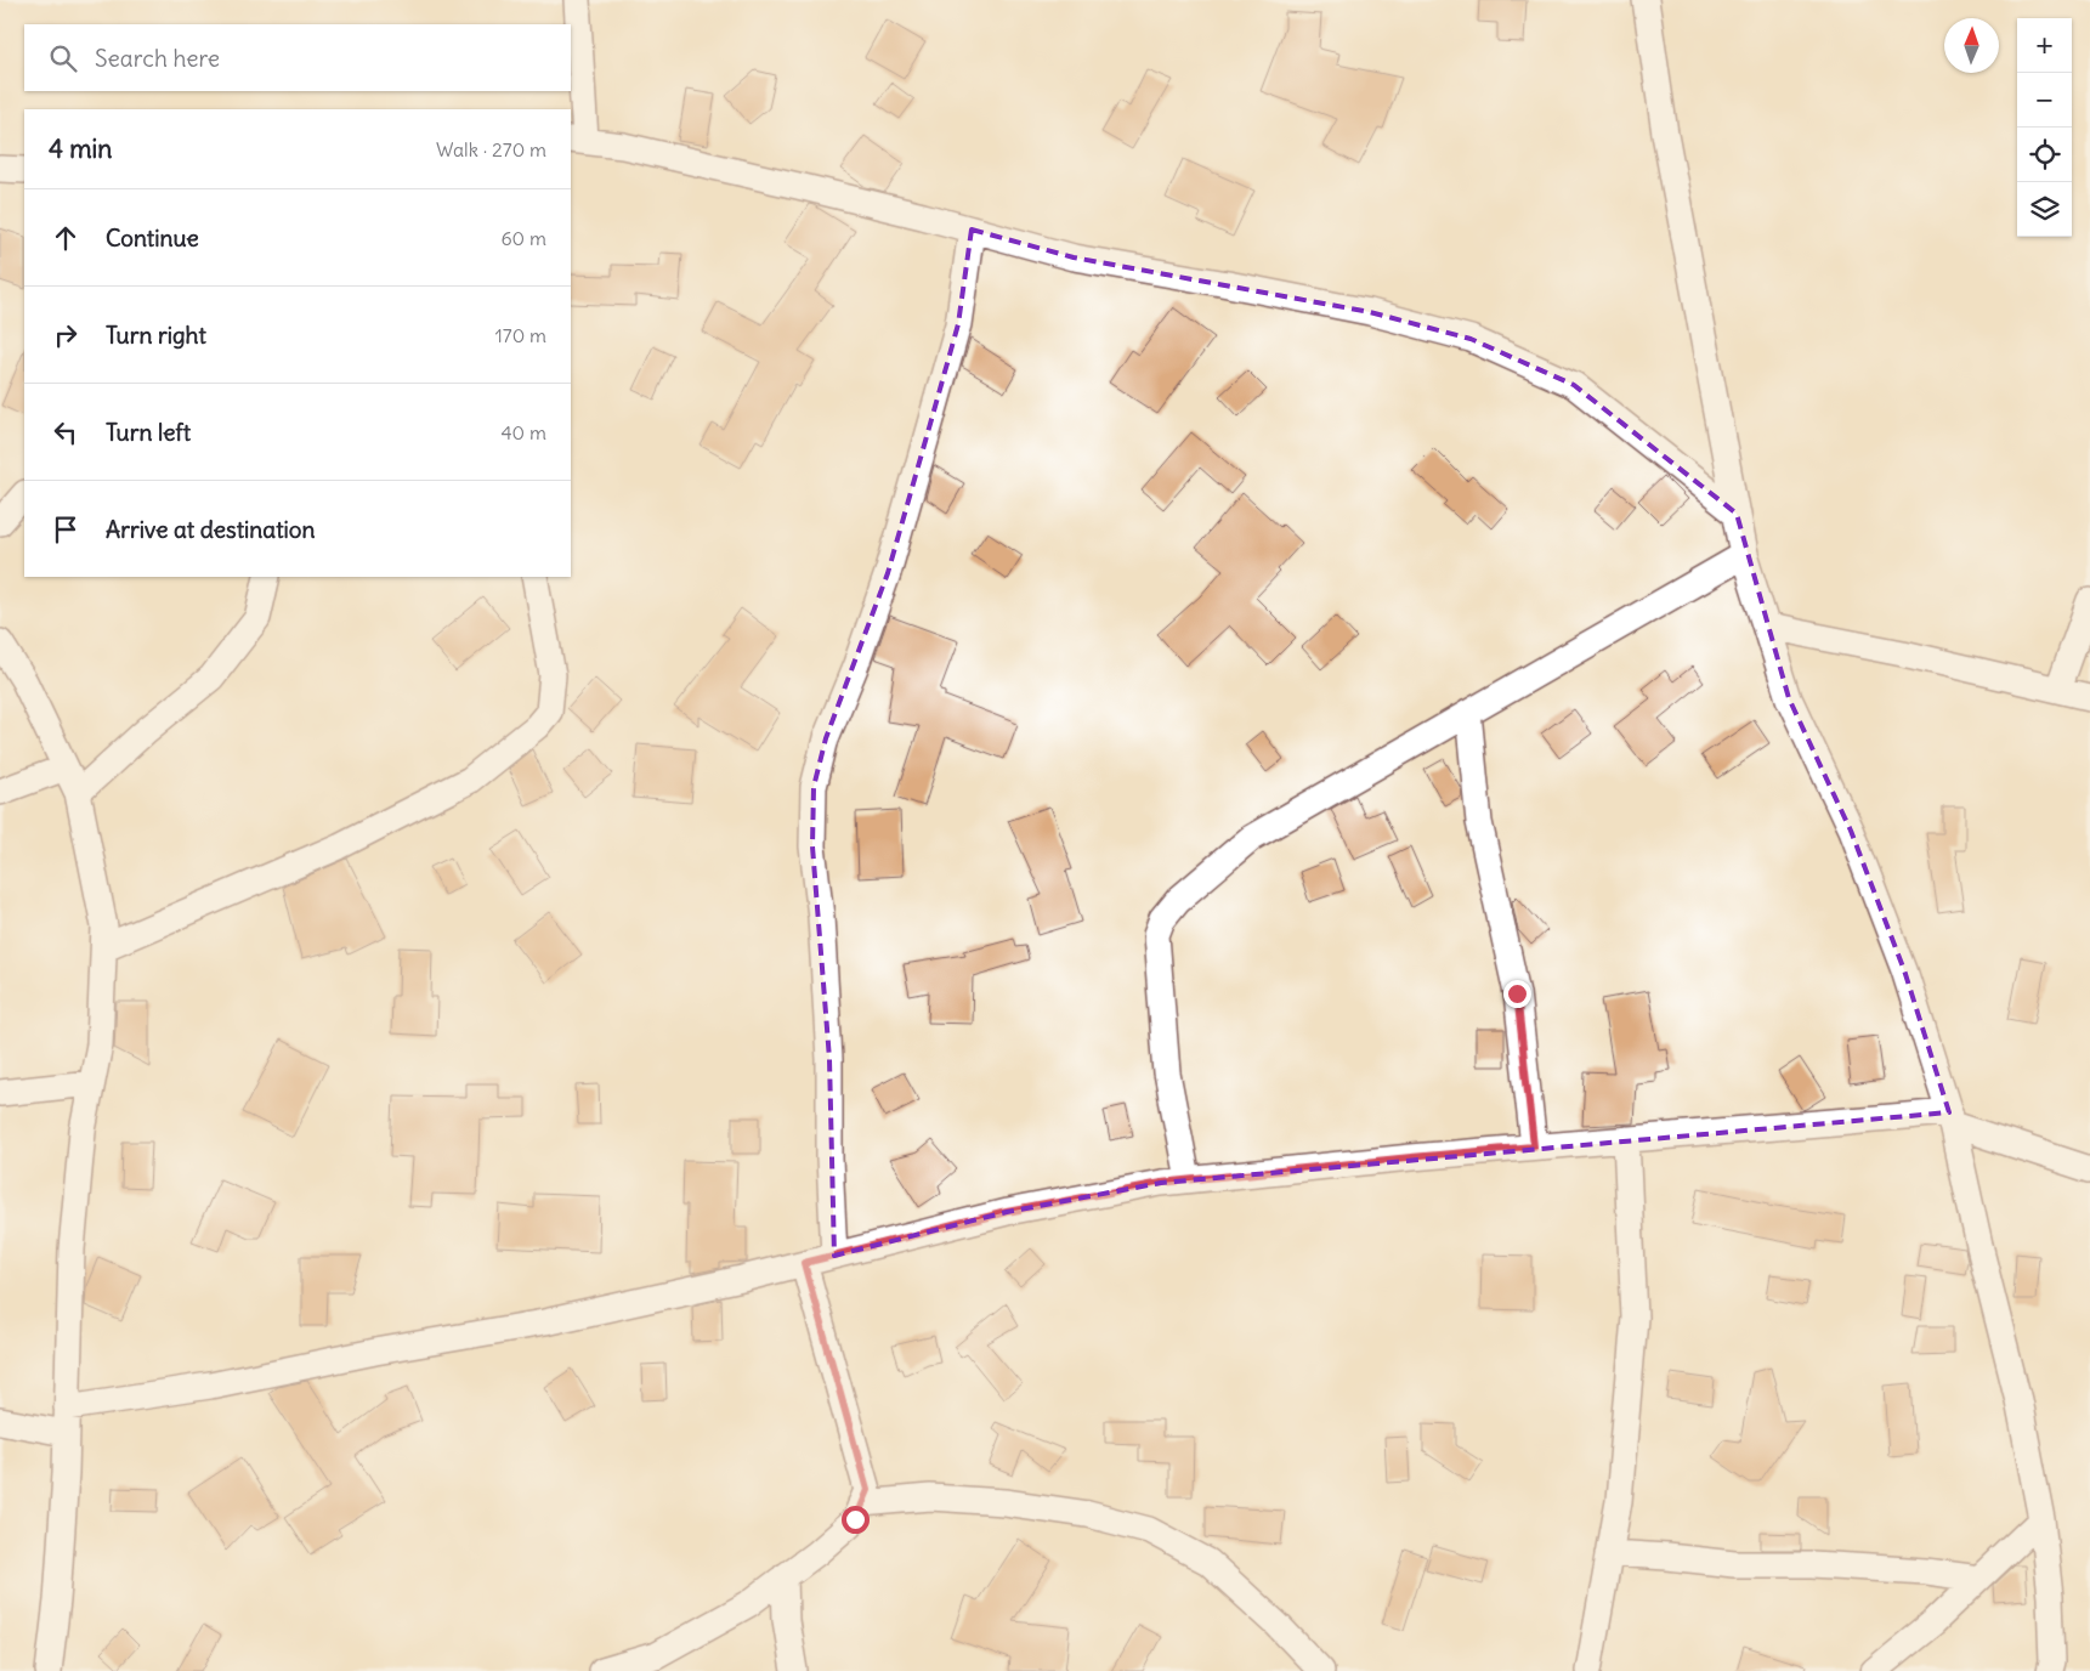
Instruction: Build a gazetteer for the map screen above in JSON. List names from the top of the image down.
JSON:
{
  "north": "top",
  "page": {
    "map_buttons": ["+", "−"],
    "search": "Search here",
    "heading": ["4 min", "Walk · 270 m"],
    "list": [
      ["Continue", "60 m"],
      ["Turn right", "170 m"],
      ["Turn left", "40 m"],
      "Arrive at destination"
    ]
  }
}
